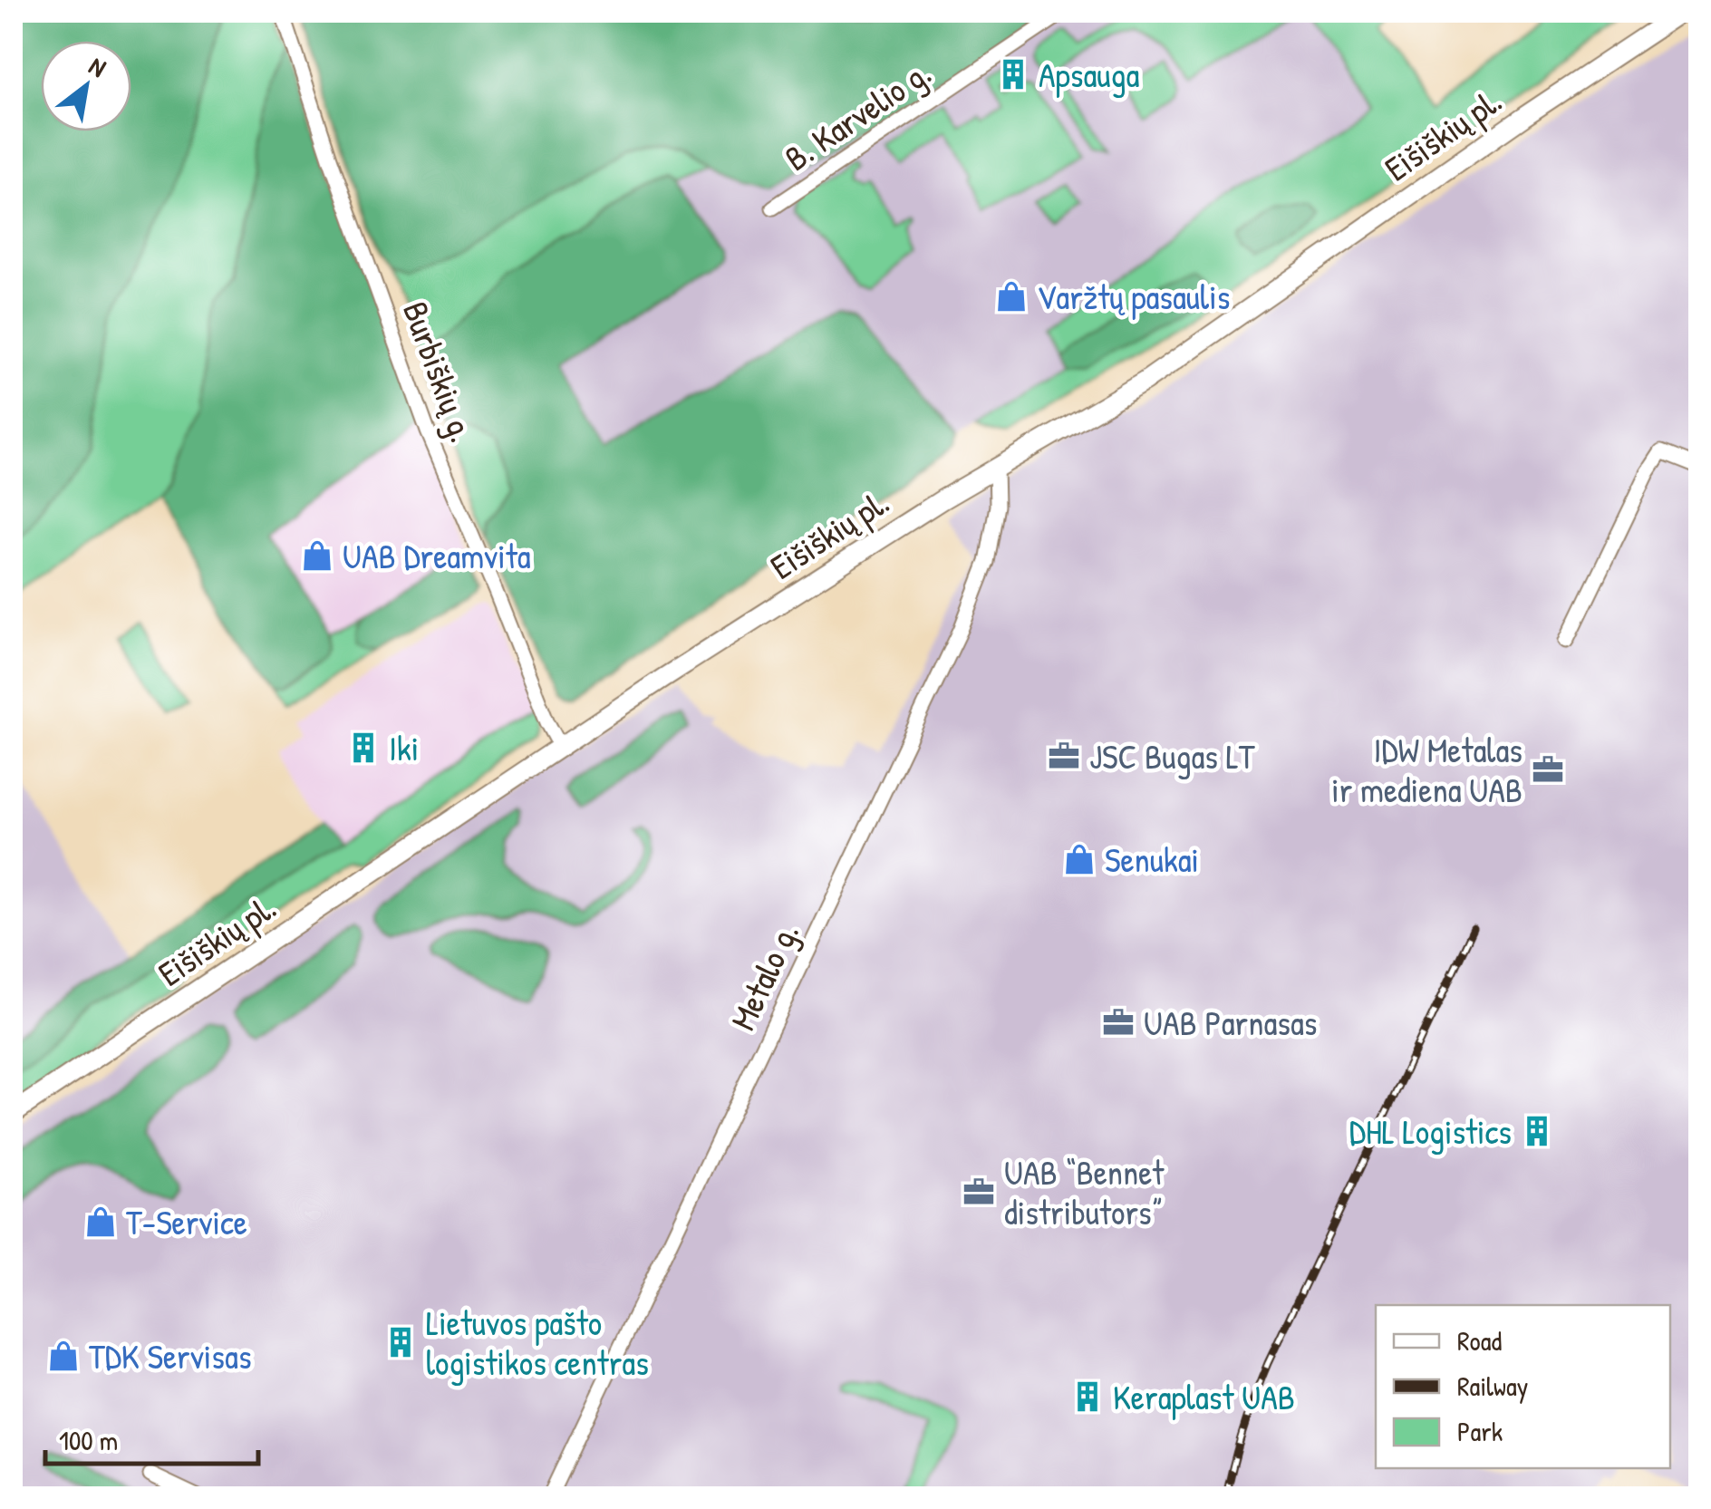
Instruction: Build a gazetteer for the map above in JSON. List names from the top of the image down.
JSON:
{
  "streets": {
    "main road": ["Eišiškių pl."],
    "street": ["B. Karvelio g.", "Burbiškių g.", "Metalo g."]
  },
  "crossings": [
    ["Eišiškių pl.", "Burbiškių g."],
    ["Eišiškių pl.", "Metalo g."]
  ],
  "places": {
    "building": [
      "Apsauga",
      "Iki",
      "DHL Logistics",
      "Lietuvos pašto logistikos centras",
      "Keraplast UAB"
    ],
    "shop": [
      "Varžtų pasaulis",
      "UAB Dreamvita",
      "Senukai",
      "T-Service",
      "TDK Servisas"
    ],
    "office": [
      "JSC Bugas LT",
      "IDW Metalas ir mediena UAB",
      "UAB Parnasas",
      "UAB “Bennet distributors”"
    ]
  },
  "legend": ["Road", "Railway", "Park"],
  "scale_bar": "100 m",
  "north": "top right"
}
